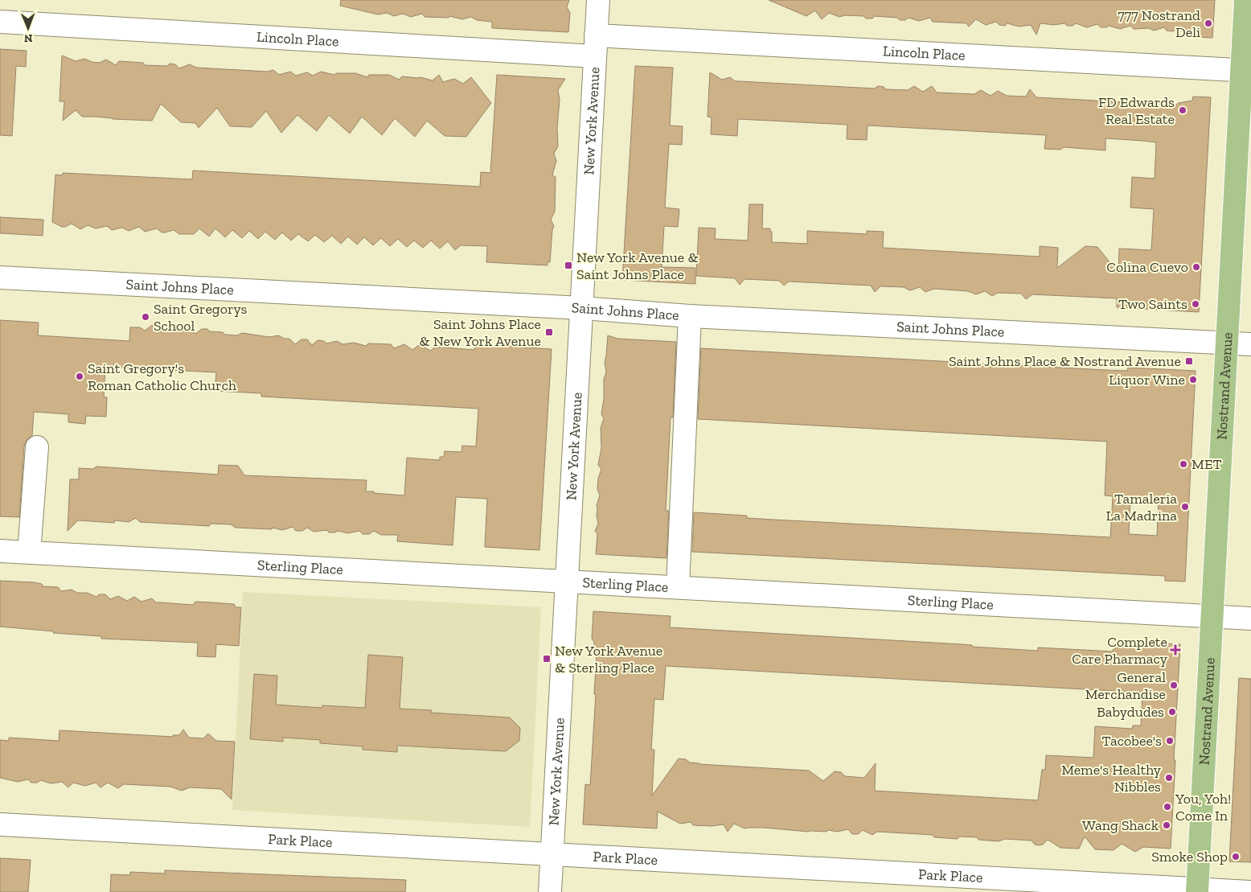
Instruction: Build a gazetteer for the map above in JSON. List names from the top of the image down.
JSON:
{
  "streets": {
    "main road": ["Nostrand Avenue"],
    "street": [
      "Lincoln Place",
      "New York Avenue",
      "Saint Johns Place",
      "Sterling Place",
      "Park Place"
    ]
  },
  "crossings": [
    ["Lincoln Place", "New York Avenue"],
    ["Lincoln Place", "Nostrand Avenue"],
    ["New York Avenue", "Saint Johns Place"],
    ["New York Avenue", "Sterling Place"],
    ["New York Avenue", "Park Place"],
    ["Saint Johns Place", "Nostrand Avenue"],
    ["Nostrand Avenue", "Sterling Place"],
    ["Nostrand Avenue", "Park Place"]
  ],
  "places": {
    "other": [
      "777 Nostrand Deli",
      "FD Edwards Real Estate",
      "Colina Cuevo",
      "Two Saints",
      "Saint Gregorys School",
      "Saint Gregory's Roman Catholic Church",
      "Liquor Wine",
      "MET",
      "Tamaleria La Madrina",
      "General Merchandise",
      "Babydudes",
      "Tacobee's",
      "Meme's Healthy Nibbles",
      "You, Yoh! Come In",
      "Wang Shack",
      "Smoke Shop"
    ],
    "transit": [
      "New York Avenue & Saint Johns Place",
      "Saint Johns Place & New York Avenue",
      "Saint Johns Place & Nostrand Avenue",
      "New York Avenue & Sterling Place"
    ],
    "health": ["Complete Care Pharmacy"]
  },
  "north": "bottom"
}
